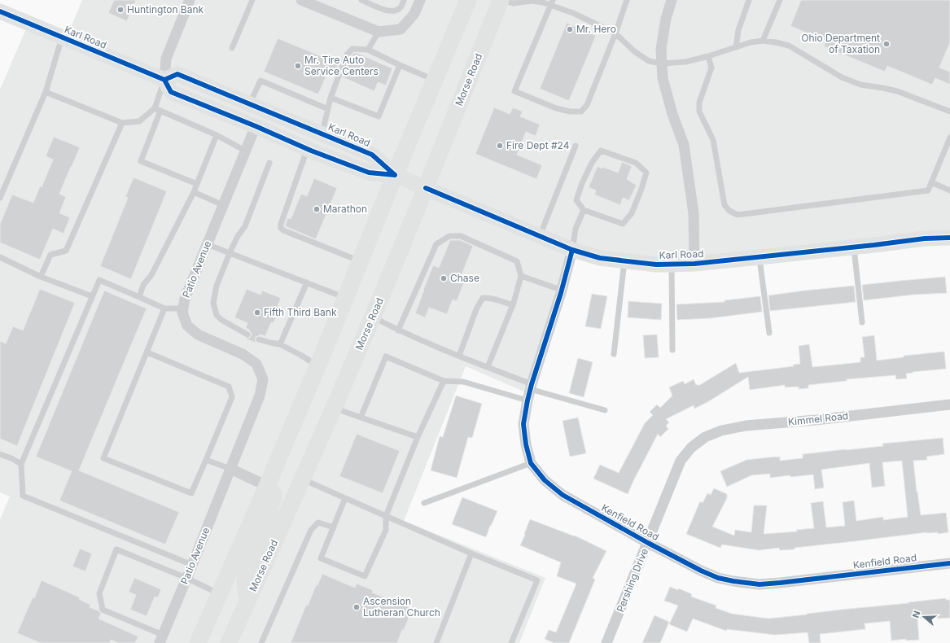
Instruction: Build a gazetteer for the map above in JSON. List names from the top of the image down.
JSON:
{
  "streets": {
    "main road": ["Karl Road", "Morse Road"],
    "street": [
      "Patio Avenue",
      "Kimmel Road",
      "Kenfield Road",
      "Pershing Drive"
    ]
  },
  "crossings": [
    ["Karl Road", "Morse Road"],
    ["Karl Road", "Patio Avenue"],
    ["Karl Road", "Kenfield Road"],
    ["Kimmel Road", "Pershing Drive"],
    ["Kenfield Road", "Pershing Drive"]
  ],
  "places": [
    "Huntington Bank",
    "Mr. Hero",
    "Ohio Department of Taxation",
    "Mr. Tire Auto Service Centers",
    "Fire Dept #24",
    "Marathon",
    "Chase",
    "Fifth Third Bank",
    "Ascension Lutheran Church"
  ],
  "north": "left"
}
